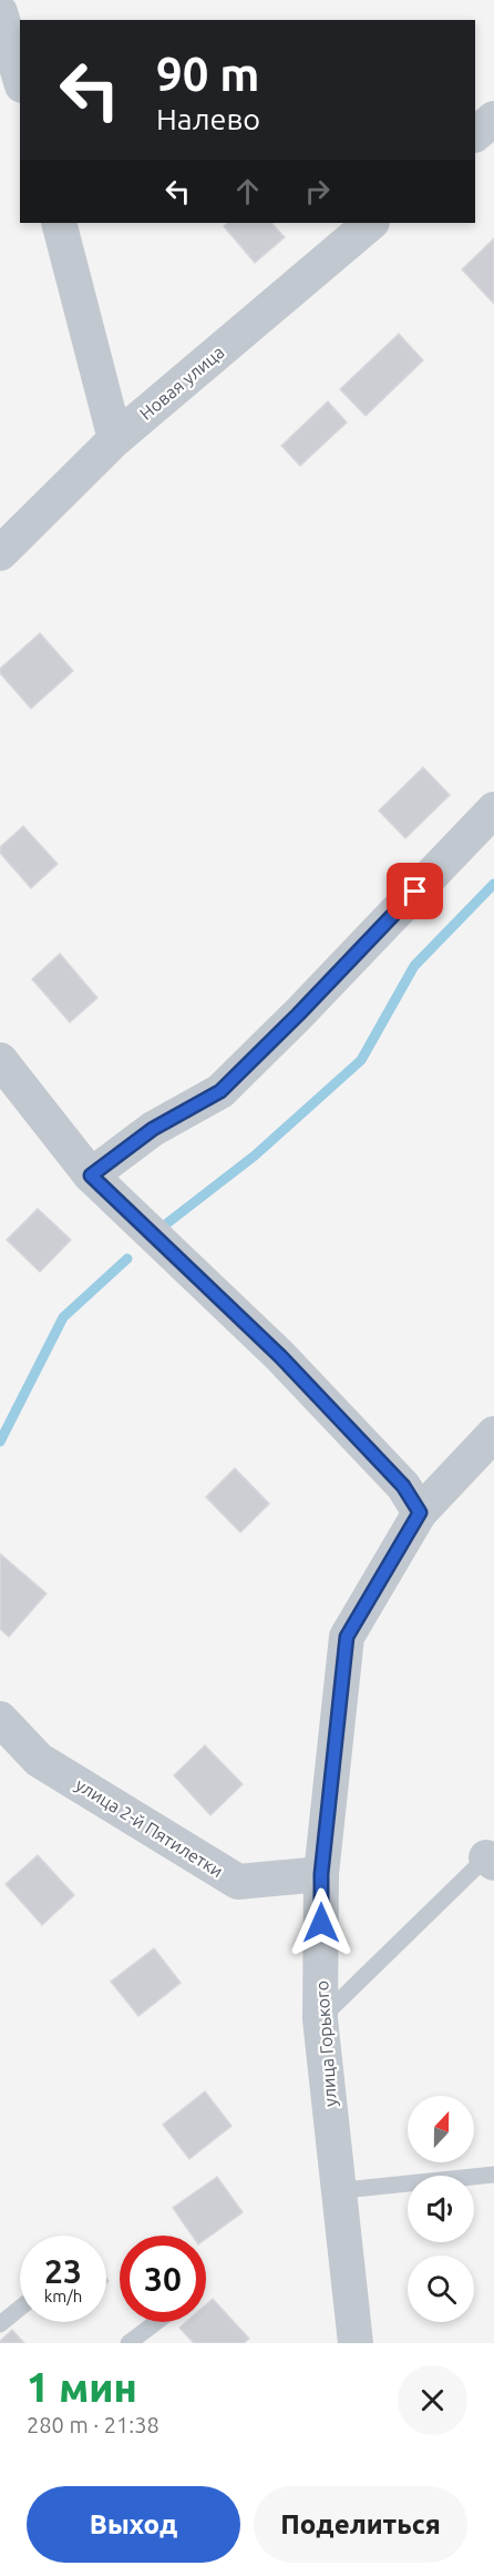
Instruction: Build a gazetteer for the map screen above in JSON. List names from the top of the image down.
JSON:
{
  "streets": {
    "street": ["Новая улица", "улица 2-й Пятилетки", "улица Горького"]
  },
  "crossings": [
    ["улица 2-й Пятилетки", "улица Горького"]
  ],
  "north": "top",
  "page": {
    "turn": ["90 m", "Налево"],
    "speed": "23 km/h",
    "limit": "30",
    "heading": ["1 мин", "280 m · 21:38"],
    "buttons": ["Выход", "Поделиться"]
  }
}
